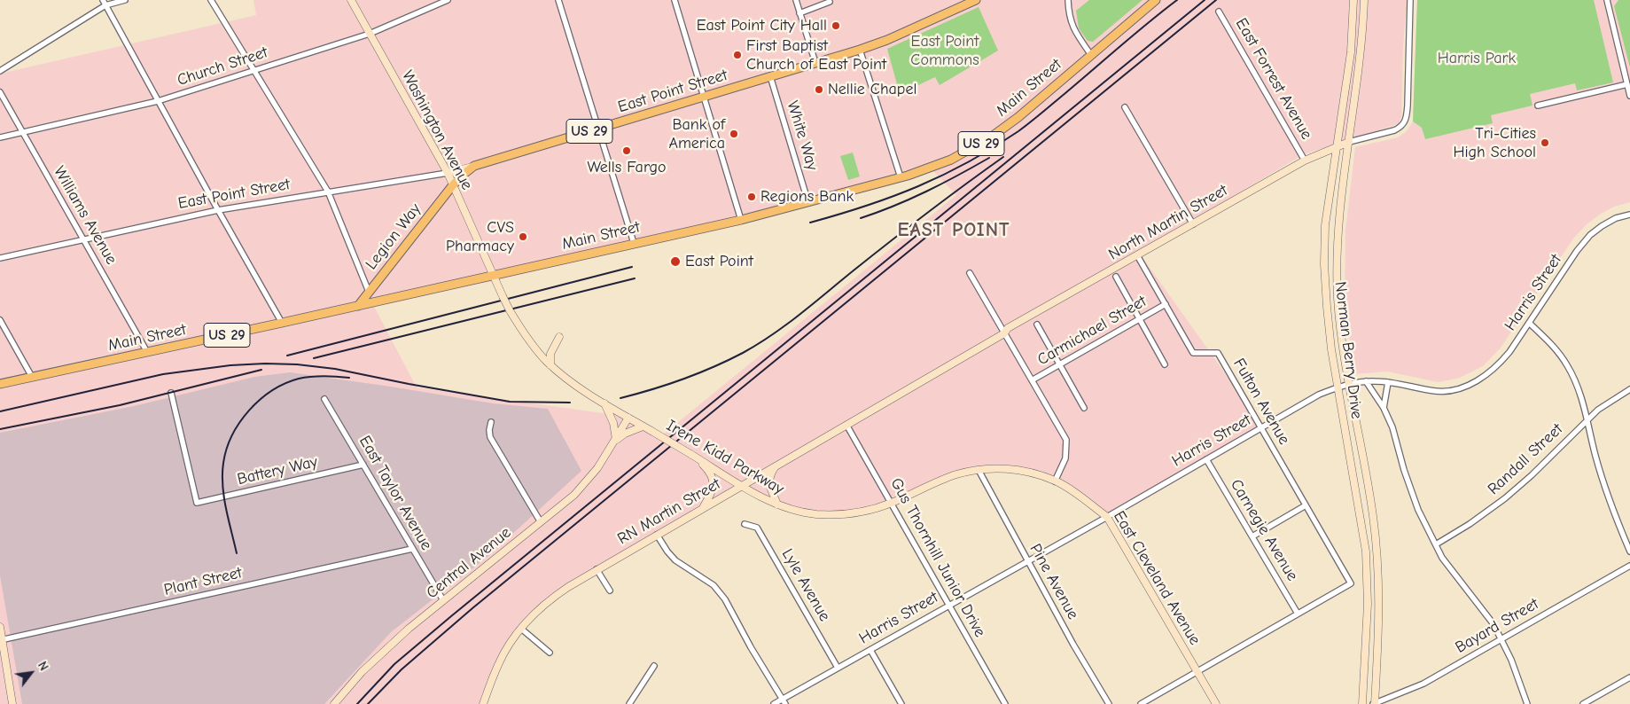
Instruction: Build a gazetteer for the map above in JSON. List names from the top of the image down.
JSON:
{
  "streets": {
    "main road": [
      "Main Street",
      "East Point Street",
      "Washington Avenue",
      "US 29",
      "North Martin Street",
      "Legion Way",
      "Norman Berry Drive",
      "Irene Kidd Parkway",
      "RN Martin Street",
      "Central Avenue",
      "East Cleveland Avenue"
    ],
    "street": [
      "Church Street",
      "East Forrest Avenue",
      "White Way",
      "Williams Avenue",
      "Harris Street",
      "Carmichael Street",
      "Fulton Avenue",
      "Randall Street",
      "Battery Way",
      "East Taylor Avenue",
      "Carnegie Avenue",
      "Gus Thornhill Junior Drive",
      "Plant Street",
      "Pine Avenue",
      "Lyle Avenue",
      "Bayard Street"
    ]
  },
  "crossings": [
    ["Church Street", "Washington Avenue"],
    ["Church Street", "Williams Avenue"],
    ["East Forrest Avenue", "North Martin Street"],
    ["Main Street", "Washington Avenue"],
    ["Main Street", "White Way"],
    ["Main Street", "Williams Avenue"],
    ["Main Street", "Legion Way"],
    ["Main Street", "Irene Kidd Parkway"],
    ["East Point Street", "Washington Avenue"],
    ["East Point Street", "White Way"],
    ["East Point Street", "Williams Avenue"],
    ["East Point Street", "Legion Way"],
    ["Washington Avenue", "Legion Way"],
    ["Washington Avenue", "Irene Kidd Parkway"],
    ["North Martin Street", "Norman Berry Drive"],
    ["North Martin Street", "Fulton Avenue"],
    ["North Martin Street", "RN Martin Street"],
    ["Harris Street", "Norman Berry Drive"],
    ["Harris Street", "Fulton Avenue"],
    ["Harris Street", "Carnegie Avenue"],
    ["Harris Street", "Gus Thornhill Junior Drive"],
    ["Harris Street", "East Cleveland Avenue"],
    ["Harris Street", "Pine Avenue"],
    ["Harris Street", "Lyle Avenue"],
    ["Carmichael Street", "Fulton Avenue"],
    ["Norman Berry Drive", "Bayard Street"],
    ["Fulton Avenue", "Carnegie Avenue"],
    ["Irene Kidd Parkway", "RN Martin Street"],
    ["Irene Kidd Parkway", "Gus Thornhill Junior Drive"],
    ["Irene Kidd Parkway", "Central Avenue"],
    ["Irene Kidd Parkway", "East Cleveland Avenue"],
    ["Irene Kidd Parkway", "Pine Avenue"],
    ["Battery Way", "East Taylor Avenue"],
    ["East Taylor Avenue", "Central Avenue"],
    ["East Taylor Avenue", "Plant Street"],
    ["RN Martin Street", "Gus Thornhill Junior Drive"]
  ],
  "districts": ["EAST POINT"],
  "parks": ["East Point Commons", "Harris Park"],
  "places": [
    "East Point City Hall",
    "First Baptist Church of East Point",
    "Nellie Chapel",
    "Bank of America",
    "Tri-Cities High School",
    "Wells Fargo",
    "Regions Bank",
    "CVS Pharmacy",
    "East Point"
  ],
  "north": "top right"
}
